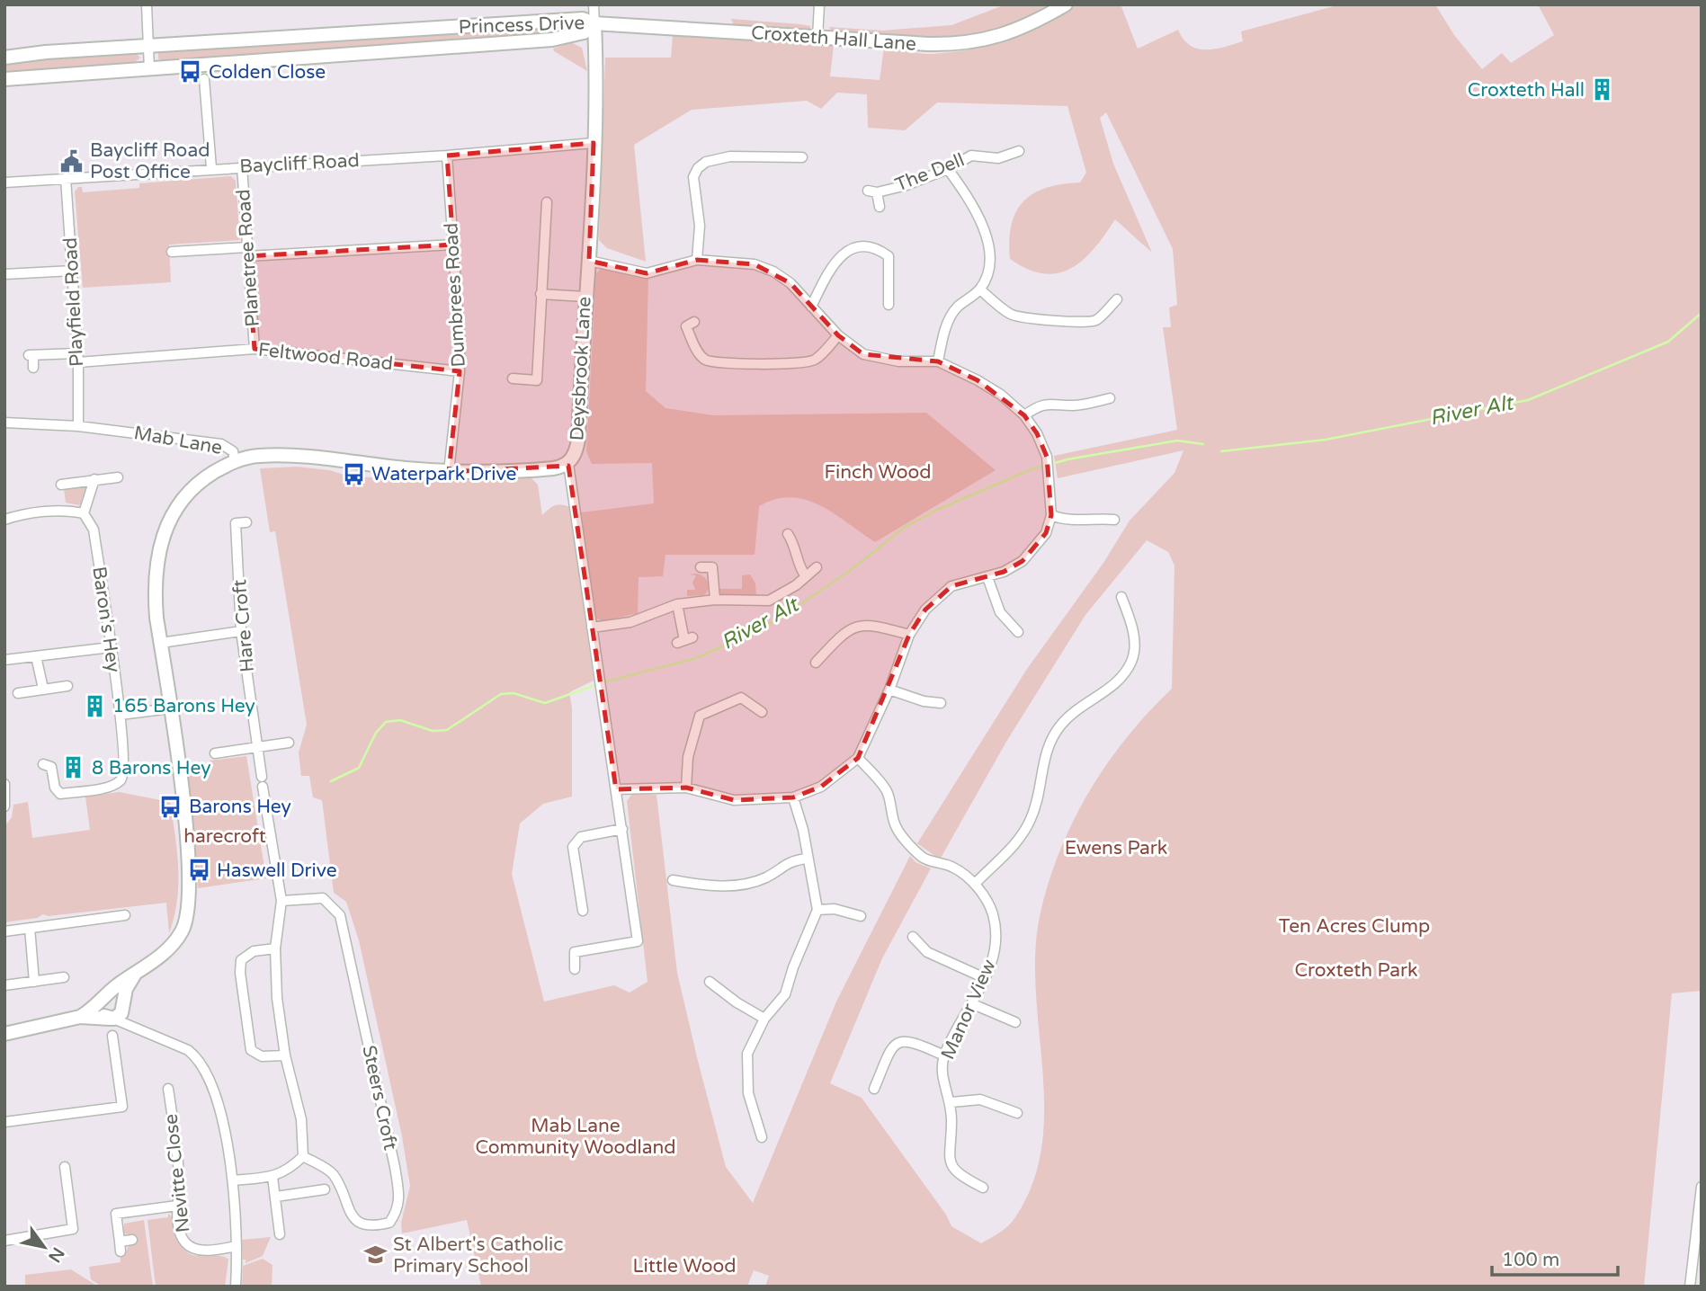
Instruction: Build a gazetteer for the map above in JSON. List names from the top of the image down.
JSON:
{
  "streets": {
    "street": [
      "Princess Drive",
      "Croxteth Hall Lane",
      "Baycliff Road",
      "The Dell",
      "Planetree Road",
      "Dumbrees Road",
      "Playfield Road",
      "Feltwood Road",
      "Deysbrook Lane",
      "Mab Lane",
      "Baron's Hey",
      "Hare Croft",
      "Manor View",
      "Steers Croft",
      "Nevitte Close"
    ]
  },
  "crossings": [
    ["Princess Drive", "Croxteth Hall Lane"],
    ["Princess Drive", "Deysbrook Lane"],
    ["Croxteth Hall Lane", "Deysbrook Lane"],
    ["Baycliff Road", "Planetree Road"],
    ["Baycliff Road", "Dumbrees Road"],
    ["Baycliff Road", "Playfield Road"],
    ["Baycliff Road", "Deysbrook Lane"],
    ["Planetree Road", "Feltwood Road"],
    ["Dumbrees Road", "Feltwood Road"],
    ["Dumbrees Road", "Mab Lane"],
    ["Playfield Road", "Feltwood Road"],
    ["Playfield Road", "Mab Lane"],
    ["Deysbrook Lane", "Mab Lane"]
  ],
  "water": ["River Alt"],
  "parks": [
    "Finch Wood",
    "harecroft",
    "Ewens Park",
    "Ten Acres Clump",
    "Croxteth Park",
    "Mab Lane Community Woodland",
    "Little Wood"
  ],
  "places": {
    "bus stop": [
      "Colden Close",
      "Waterpark Drive",
      "Barons Hey",
      "Haswell Drive"
    ],
    "building": ["Croxteth Hall", "165 Barons Hey", "8 Barons Hey"],
    "public building": ["Baycliff Road Post Office"],
    "school or university": ["St Albert's Catholic Primary School"]
  },
  "scale_bar": "100 m",
  "north": "bottom right"
}
